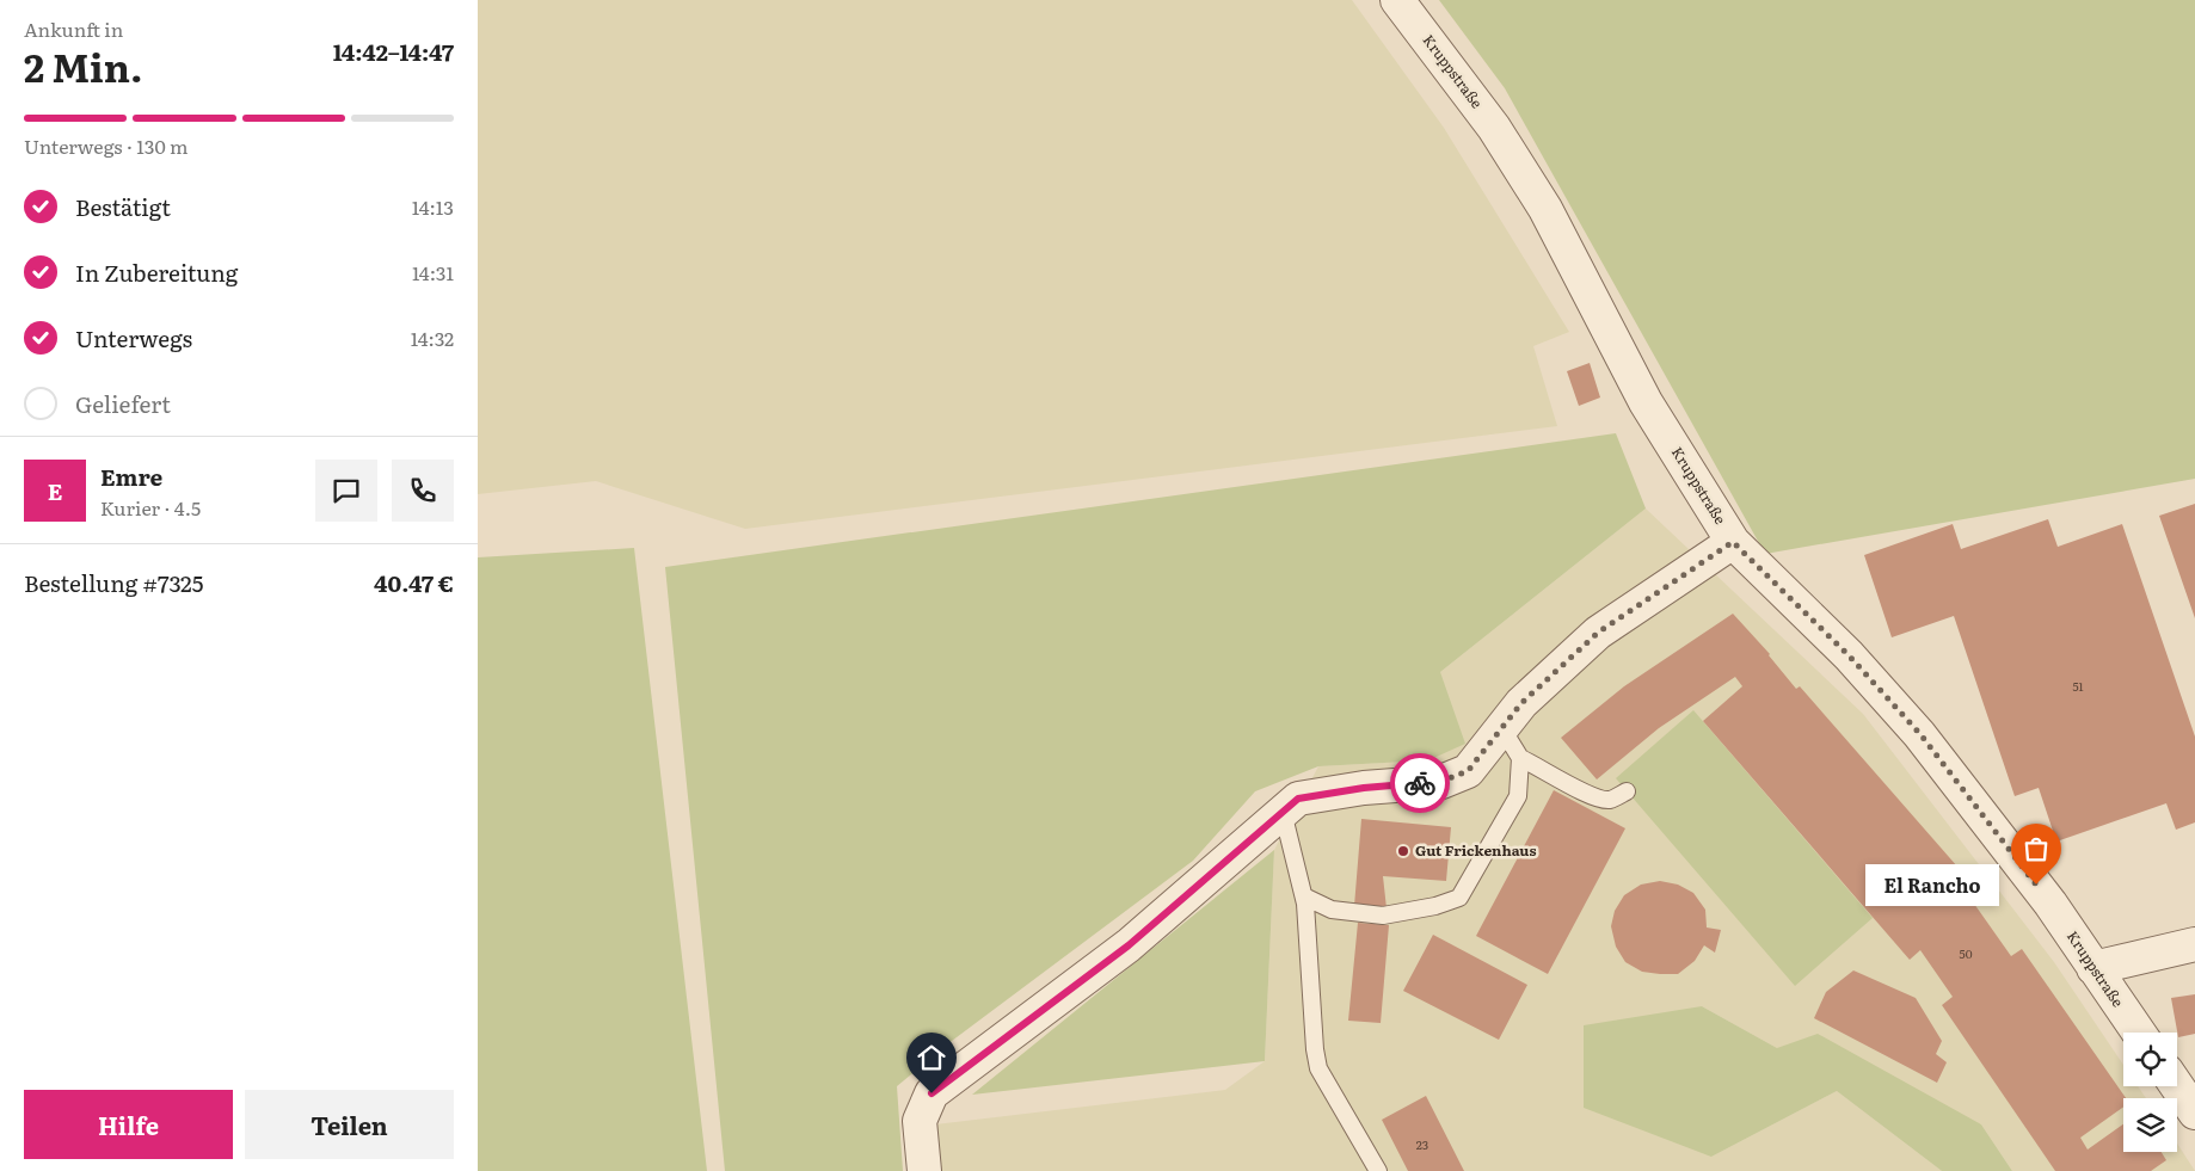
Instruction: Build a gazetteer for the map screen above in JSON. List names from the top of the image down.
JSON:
{
  "streets": {
    "street": ["Kruppstraße"]
  },
  "places": ["Gut Frickenhaus", "El Rancho"],
  "house_numbers": ["51", "50", "23"],
  "page": {
    "heading": ["2 Min.", "Ankunft in", "14:42–14:47"],
    "panel": [
      "Emre",
      "Kurier · 4.5",
      "Bestellung #7325",
      "40.47 €"
    ],
    "bar": "Unterwegs · 130 m",
    "list": [
      ["Bestätigt", "14:13"],
      ["In Zubereitung", "14:31"],
      ["Unterwegs", "14:32"],
      "Geliefert"
    ],
    "round": "E",
    "bubble": "El Rancho",
    "buttons": ["Hilfe", "Teilen"]
  }
}
